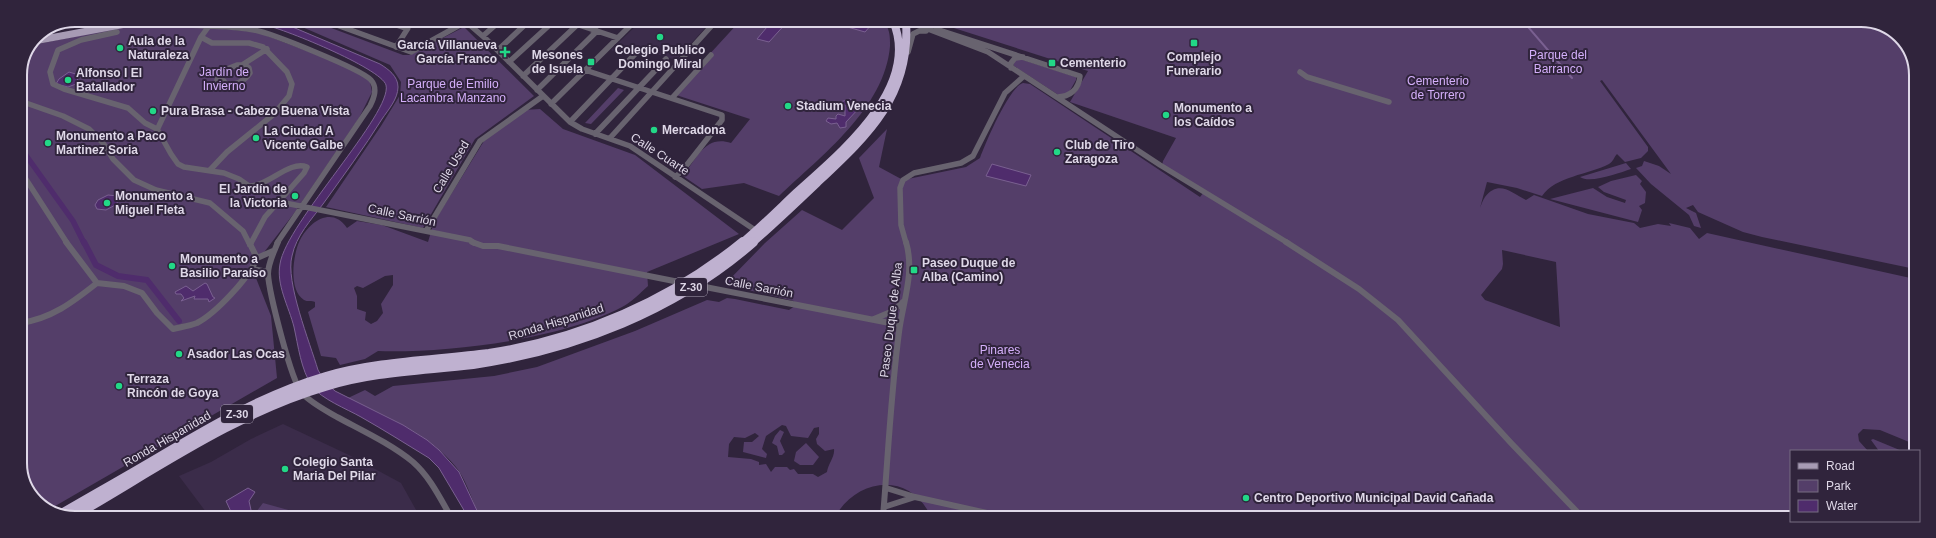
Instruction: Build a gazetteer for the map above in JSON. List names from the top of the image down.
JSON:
{
  "streets": {
    "highway": ["Z-30", "Ronda Hispanidad"],
    "street": [
      "Calle Cuarte",
      "Calle Used",
      "Calle Sarrión",
      "Paseo Duque de Alba"
    ]
  },
  "crossings": [
    ["Calle Cuarte", "Calle Used"],
    ["Calle Cuarte", "Ronda Hispanidad"],
    ["Calle Used", "Calle Sarrión"],
    ["Calle Sarrión", "Paseo Duque de Alba"]
  ],
  "parks": [
    "Parque del Barranco",
    "Jardín de Invierno",
    "Cementerio de Torrero",
    "Parque de Emilio Lacambra Manzano",
    "Pinares de Venecia"
  ],
  "places": {
    "other": [
      "Colegio Publico Domingo Miral",
      "Aula de la Naturaleza",
      "Alfonso I El Batallador",
      "Stadium Venecia",
      "Pura Brasa - Cabezo Buena Vista",
      "Monumento a los Caídos",
      "Mercadona",
      "La Ciudad A Vicente Galbe",
      "Monumento a Paco Martinez Soria",
      "Club de Tiro Zaragoza",
      "El Jardín de la Victoria",
      "Monumento a Miguel Fleta",
      "Monumento a Basilio Paraíso",
      "Asador Las Ocas",
      "Terraza Rincón de Goya",
      "Colegio Santa Maria Del Pilar",
      "Centro Deportivo Municipal David Cañada"
    ],
    "transit": [
      "Complejo Funerario",
      "Mesones de Isuela",
      "Cementerio",
      "Paseo Duque de Alba (Camino)"
    ],
    "health": ["García Villanueva García Franco"]
  },
  "legend": ["Road", "Park", "Water"]
}
